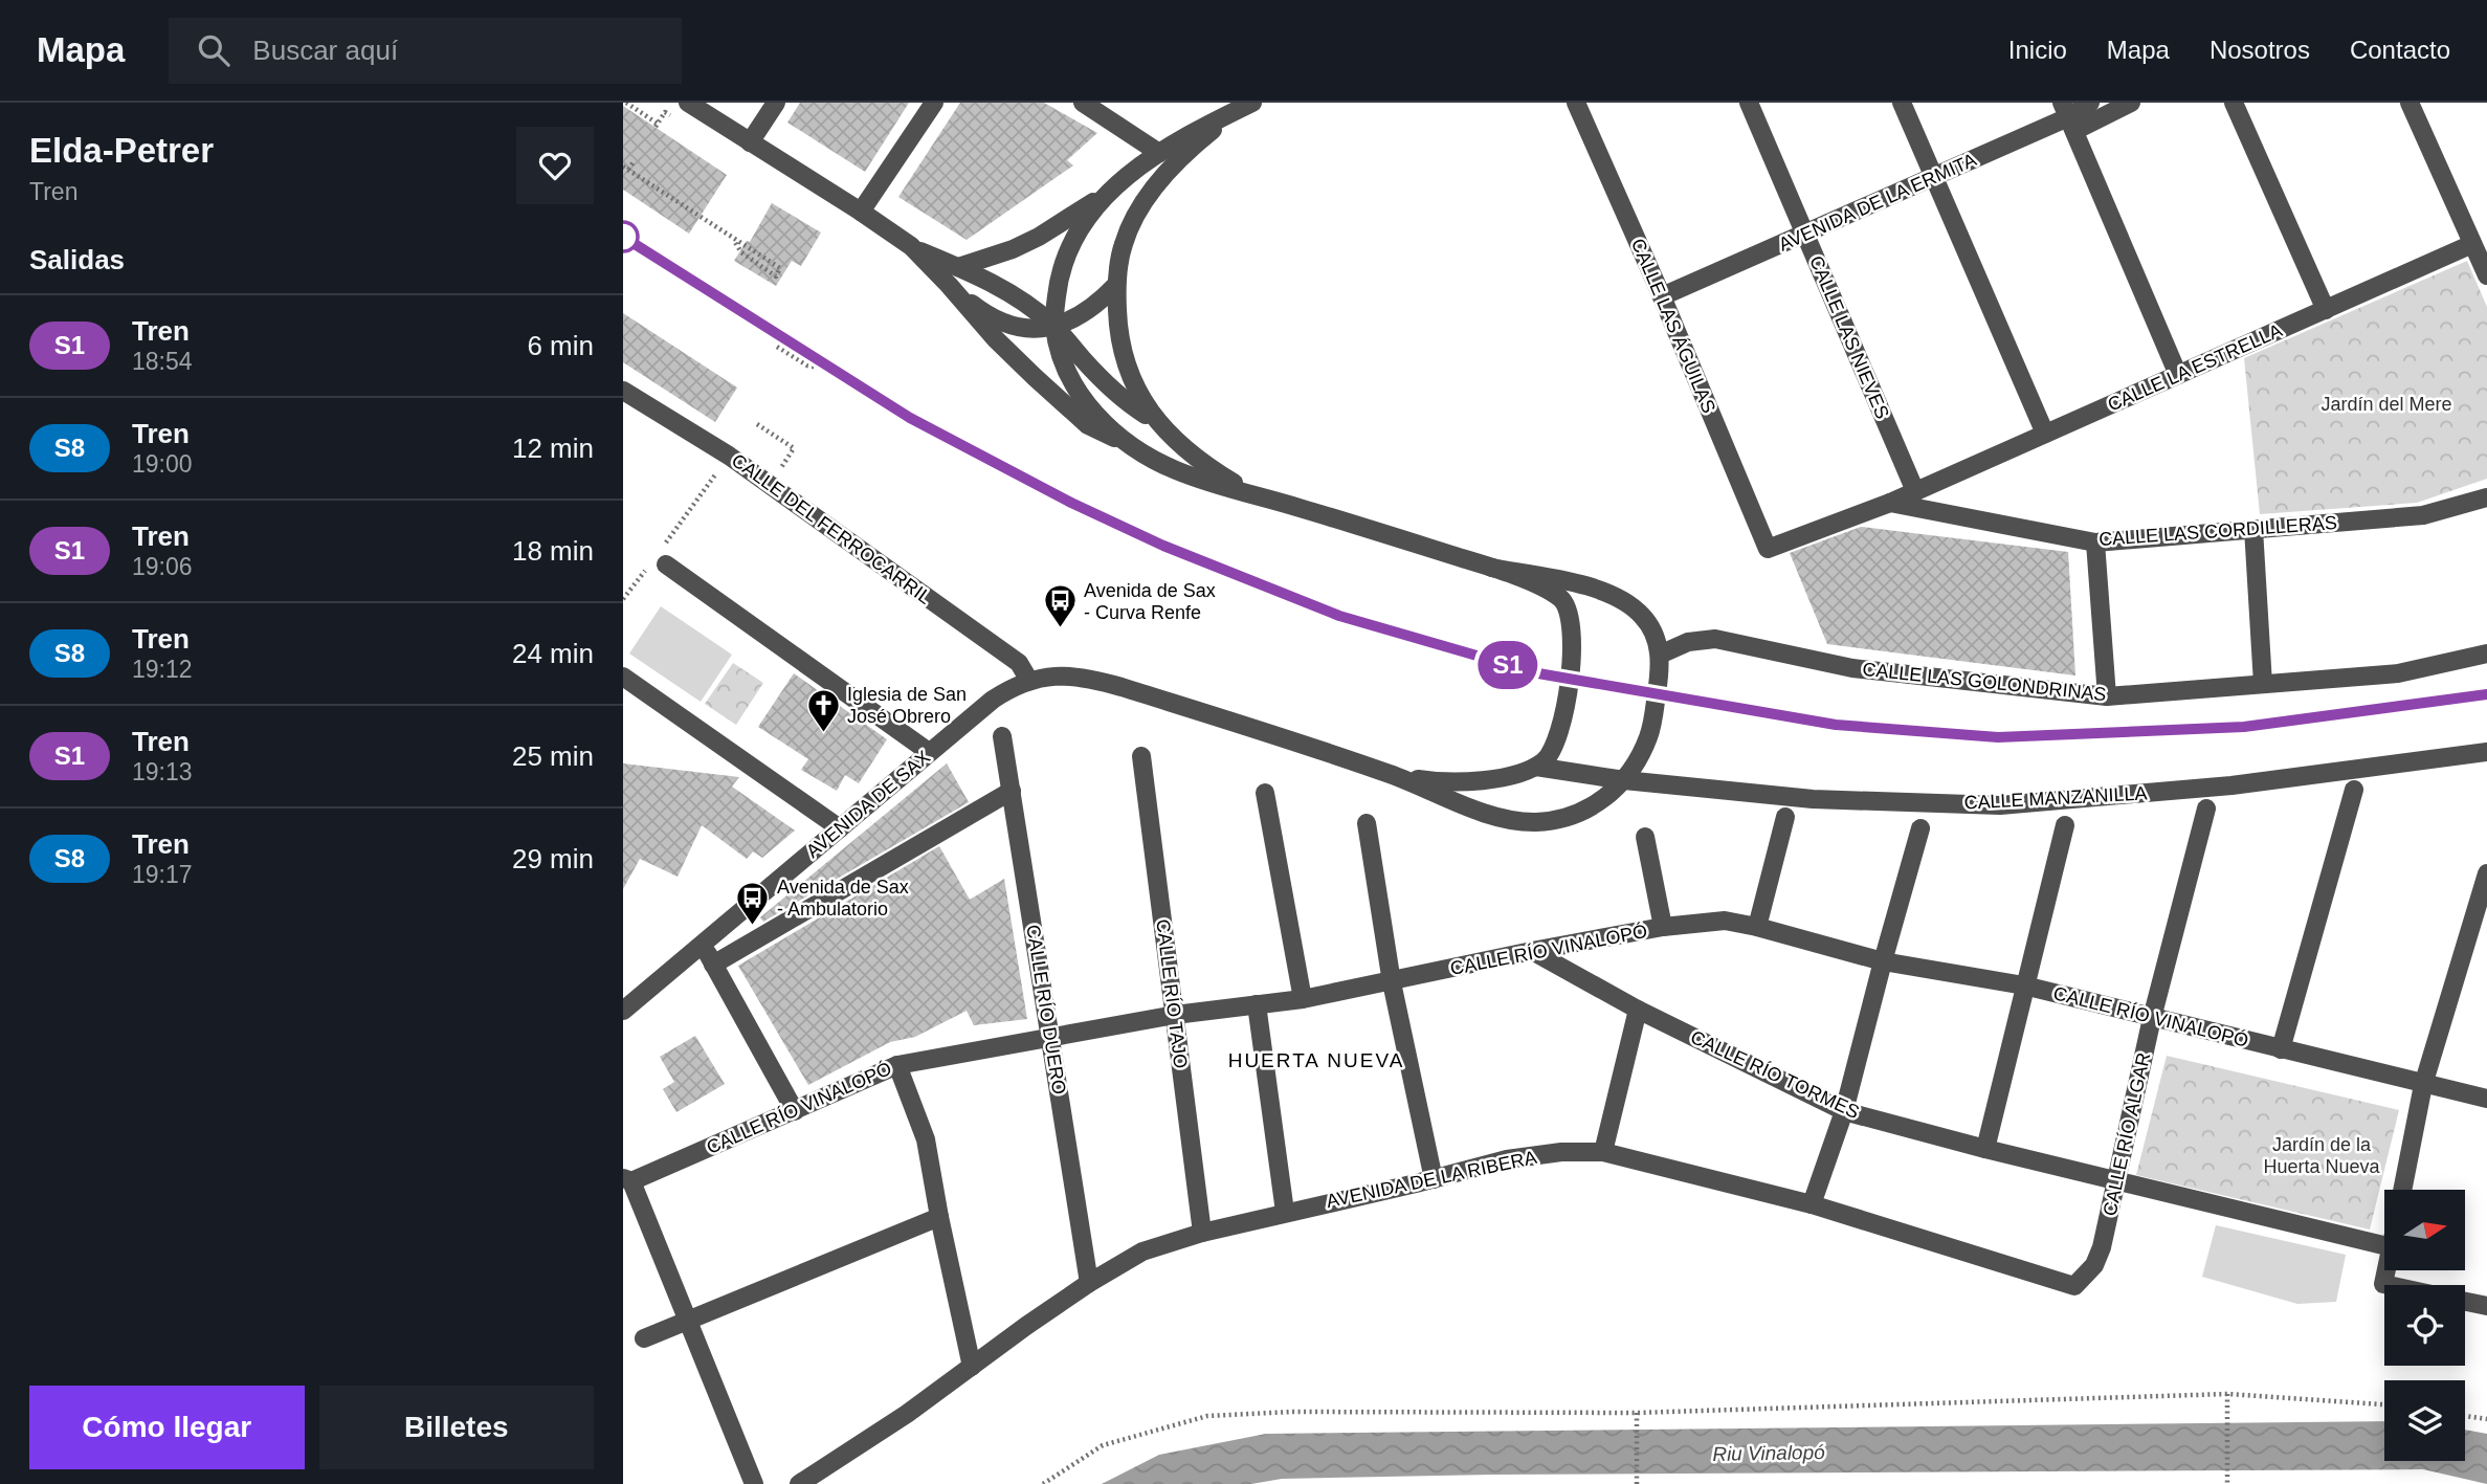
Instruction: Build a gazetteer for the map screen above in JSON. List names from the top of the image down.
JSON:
{
  "streets": {
    "street": [
      "AVENIDA DE LA ERMITA",
      "CALLE LAS ÁGUILAS",
      "CALLE LAS NIEVES",
      "CALLE LA ESTRELLA",
      "CALLE DEL FERROCARRIL",
      "CALLE LAS CORDILLERAS",
      "CALLE LAS GOLONDRINAS",
      "CALLE MANZANILLA",
      "AVENIDA DE SAX",
      "CALLE RÍO VINALOPÓ",
      "CALLE RÍO TAJO",
      "CALLE RÍO DUERO",
      "CALLE RÍO TORMES",
      "CALLE RÍO ALGAR",
      "AVENIDA DE LA RIBERA"
    ]
  },
  "crossings": [
    ["AVENIDA DE LA ERMITA", "CALLE LAS ÁGUILAS"],
    ["AVENIDA DE LA ERMITA", "CALLE LAS NIEVES"],
    ["CALLE LAS ÁGUILAS", "CALLE LAS CORDILLERAS"],
    ["CALLE LAS NIEVES", "CALLE LA ESTRELLA"],
    ["CALLE DEL FERROCARRIL", "AVENIDA DE SAX"],
    ["CALLE RÍO VINALOPÓ", "CALLE RÍO TAJO"],
    ["CALLE RÍO VINALOPÓ", "CALLE RÍO DUERO"],
    ["CALLE RÍO VINALOPÓ", "CALLE RÍO TORMES"],
    ["CALLE RÍO VINALOPÓ", "CALLE RÍO ALGAR"],
    ["CALLE RÍO TAJO", "AVENIDA DE LA RIBERA"],
    ["CALLE RÍO DUERO", "AVENIDA DE LA RIBERA"],
    ["CALLE RÍO TORMES", "CALLE RÍO ALGAR"],
    ["CALLE RÍO ALGAR", "AVENIDA DE LA RIBERA"]
  ],
  "districts": ["HUERTA NUEVA"],
  "water": ["Riu Vinalopó"],
  "parks": ["Jardín del Mere", "Jardín de la Huerta Nueva"],
  "places": {
    "bus stop": ["Avenida de Sax - Curva Renfe", "Avenida de Sax - Ambulatorio"],
    "church": ["Iglesia de San José Obrero"]
  },
  "north": "right",
  "page": {
    "header": "Mapa",
    "search": "Buscar aquí",
    "nav": [
      "Inicio",
      "Mapa",
      "Nosotros",
      "Contacto"
    ],
    "heading": [
      ["Elda-Petrer", "Tren"],
      "Salidas"
    ],
    "on_map": "S1",
    "list": [
      {
        "mark": "S1",
        "name": "Tren",
        "note": "18:54",
        "value": "6 min"
      },
      {
        "mark": "S8",
        "name": "Tren",
        "note": "19:00",
        "value": "12 min"
      },
      {
        "mark": "S1",
        "name": "Tren",
        "note": "19:06",
        "value": "18 min"
      },
      {
        "mark": "S8",
        "name": "Tren",
        "note": "19:12",
        "value": "24 min"
      },
      {
        "mark": "S1",
        "name": "Tren",
        "note": "19:13",
        "value": "25 min"
      },
      {
        "mark": "S8",
        "name": "Tren",
        "note": "19:17",
        "value": "29 min"
      }
    ],
    "buttons": ["Cómo llegar", "Billetes"]
  }
}
